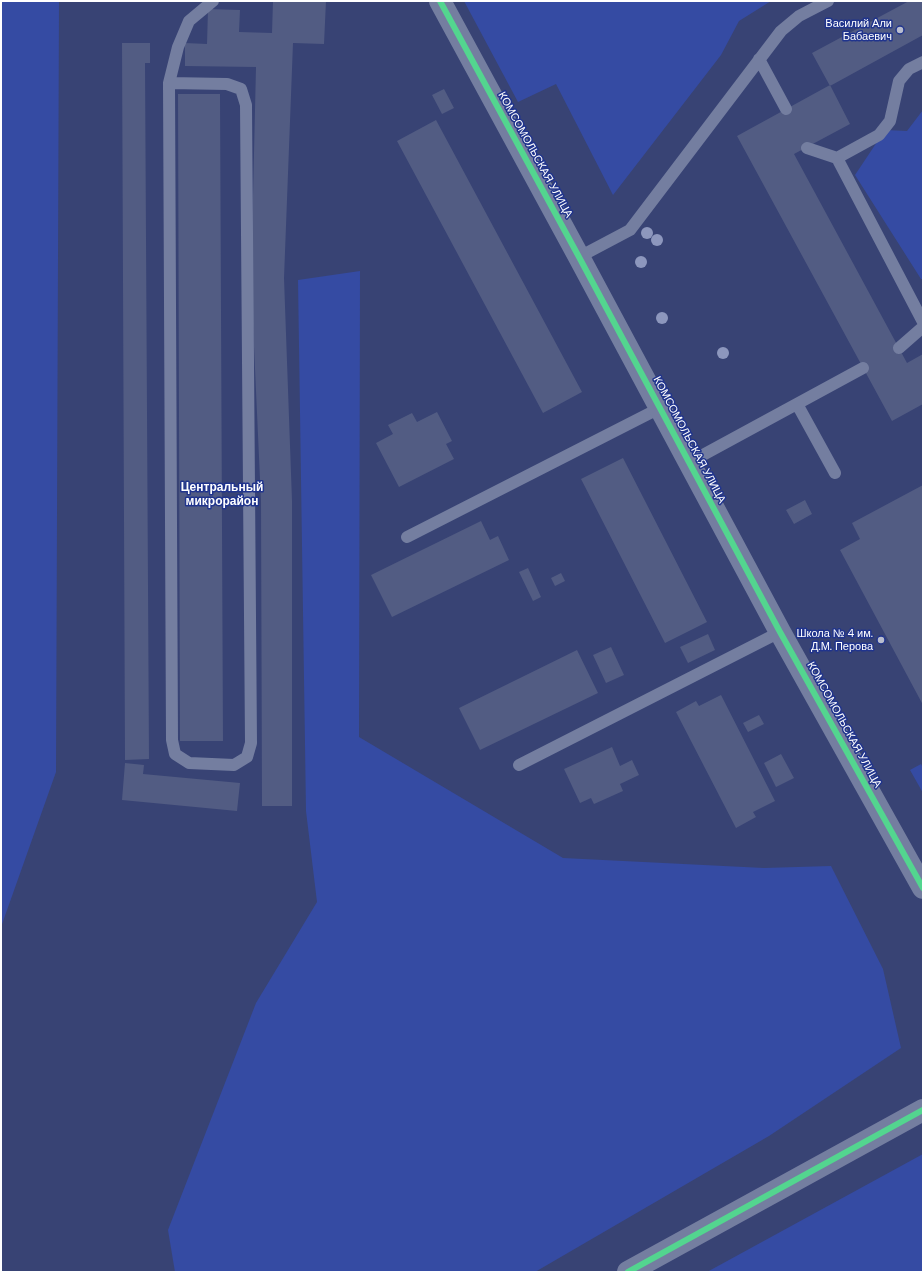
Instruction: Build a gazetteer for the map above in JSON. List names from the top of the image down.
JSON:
{
  "streets": {
    "street": ["КОМСОМОЛЬСКАЯ УЛИЦА"]
  },
  "districts": ["Центральный микрорайон"],
  "places": ["Василий Али Бабаевич", "Школа № 4 им. Д.М. Перова"]
}
